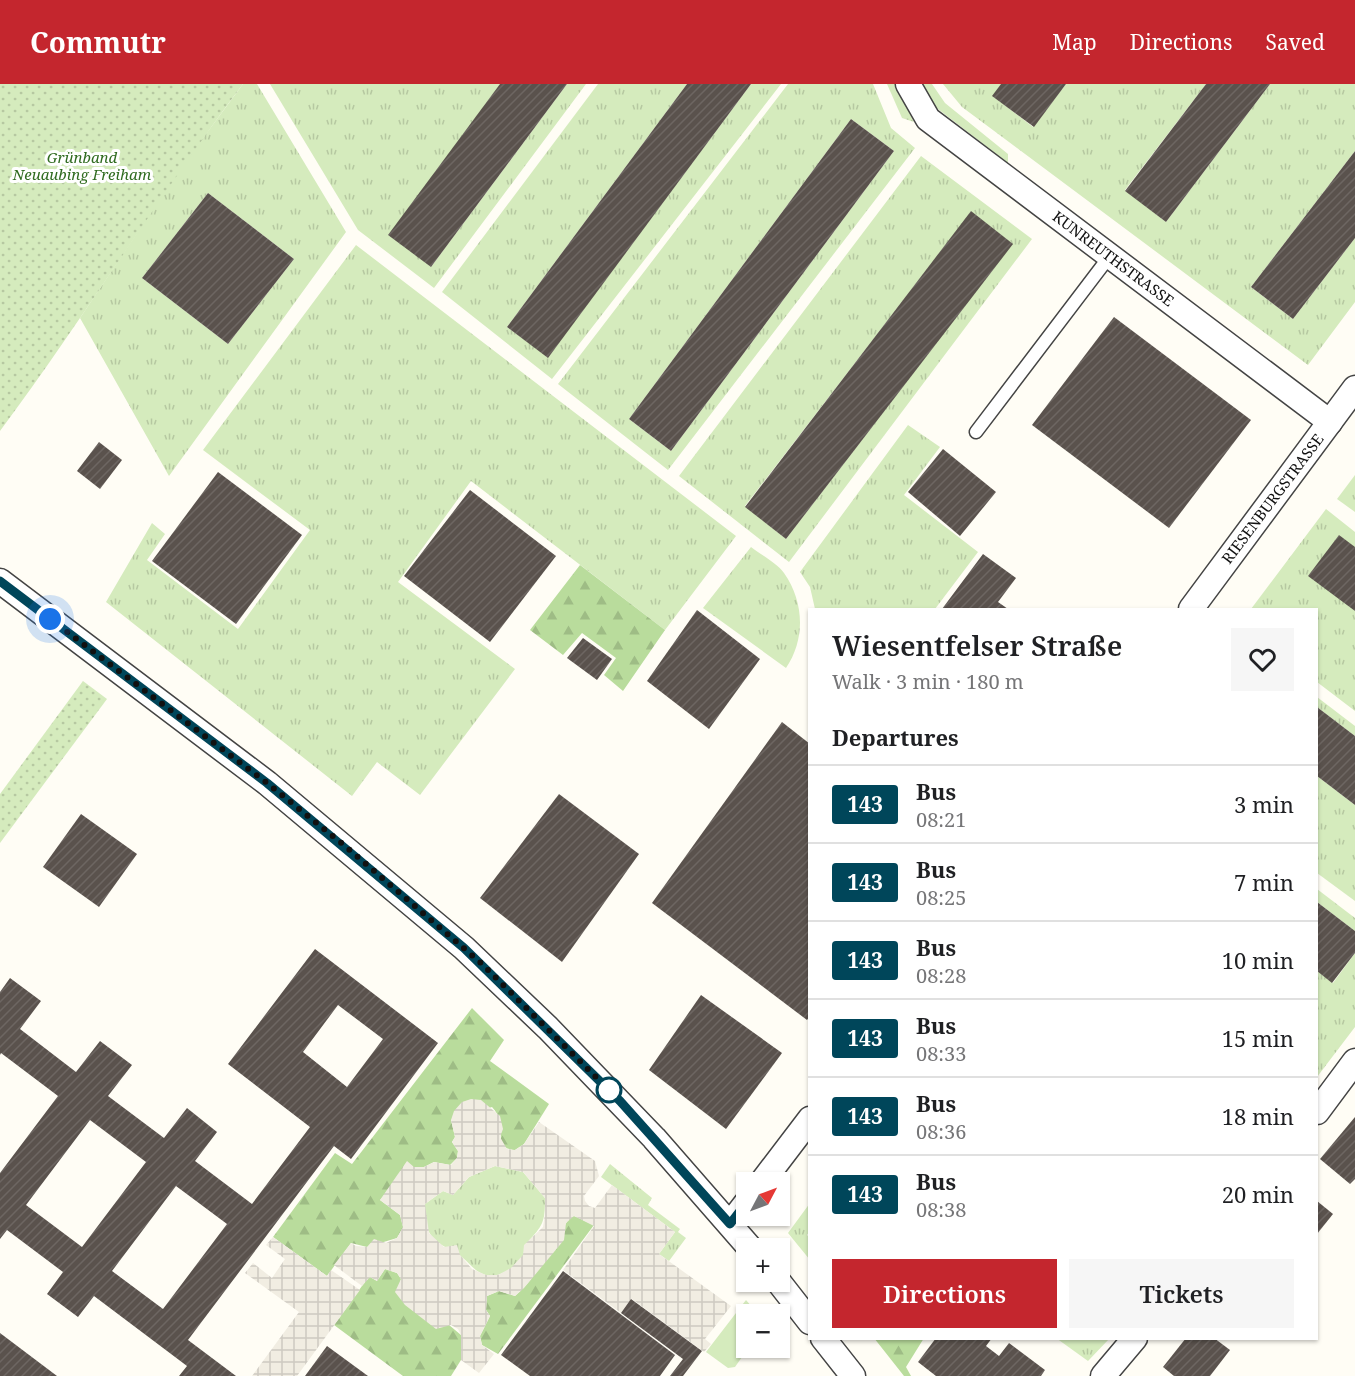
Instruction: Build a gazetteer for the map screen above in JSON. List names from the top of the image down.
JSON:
{
  "streets": {
    "street": ["KUNREUTHSTRASSE", "RIESENBURGSTRASSE"]
  },
  "crossings": [
    ["KUNREUTHSTRASSE", "RIESENBURGSTRASSE"]
  ],
  "parks": ["Grünband Neuaubing Freiham"],
  "lines": ["bus line 143"],
  "north": "top right",
  "page": {
    "header": "Commutr",
    "nav": ["Map", "Directions", "Saved"],
    "heading": [
      ["Wiesentfelser Straße", "Walk · 3 min · 180 m"],
      "Departures"
    ],
    "list": [
      {
        "mark": "143",
        "name": "Bus",
        "note": "08:21",
        "value": "3 min"
      },
      {
        "mark": "143",
        "name": "Bus",
        "note": "08:25",
        "value": "7 min"
      },
      {
        "mark": "143",
        "name": "Bus",
        "note": "08:28",
        "value": "10 min"
      },
      {
        "mark": "143",
        "name": "Bus",
        "note": "08:33",
        "value": "15 min"
      },
      {
        "mark": "143",
        "name": "Bus",
        "note": "08:36",
        "value": "18 min"
      },
      {
        "mark": "143",
        "name": "Bus",
        "note": "08:38",
        "value": "20 min"
      }
    ],
    "map_buttons": ["+", "−"],
    "buttons": ["Directions", "Tickets"]
  }
}
